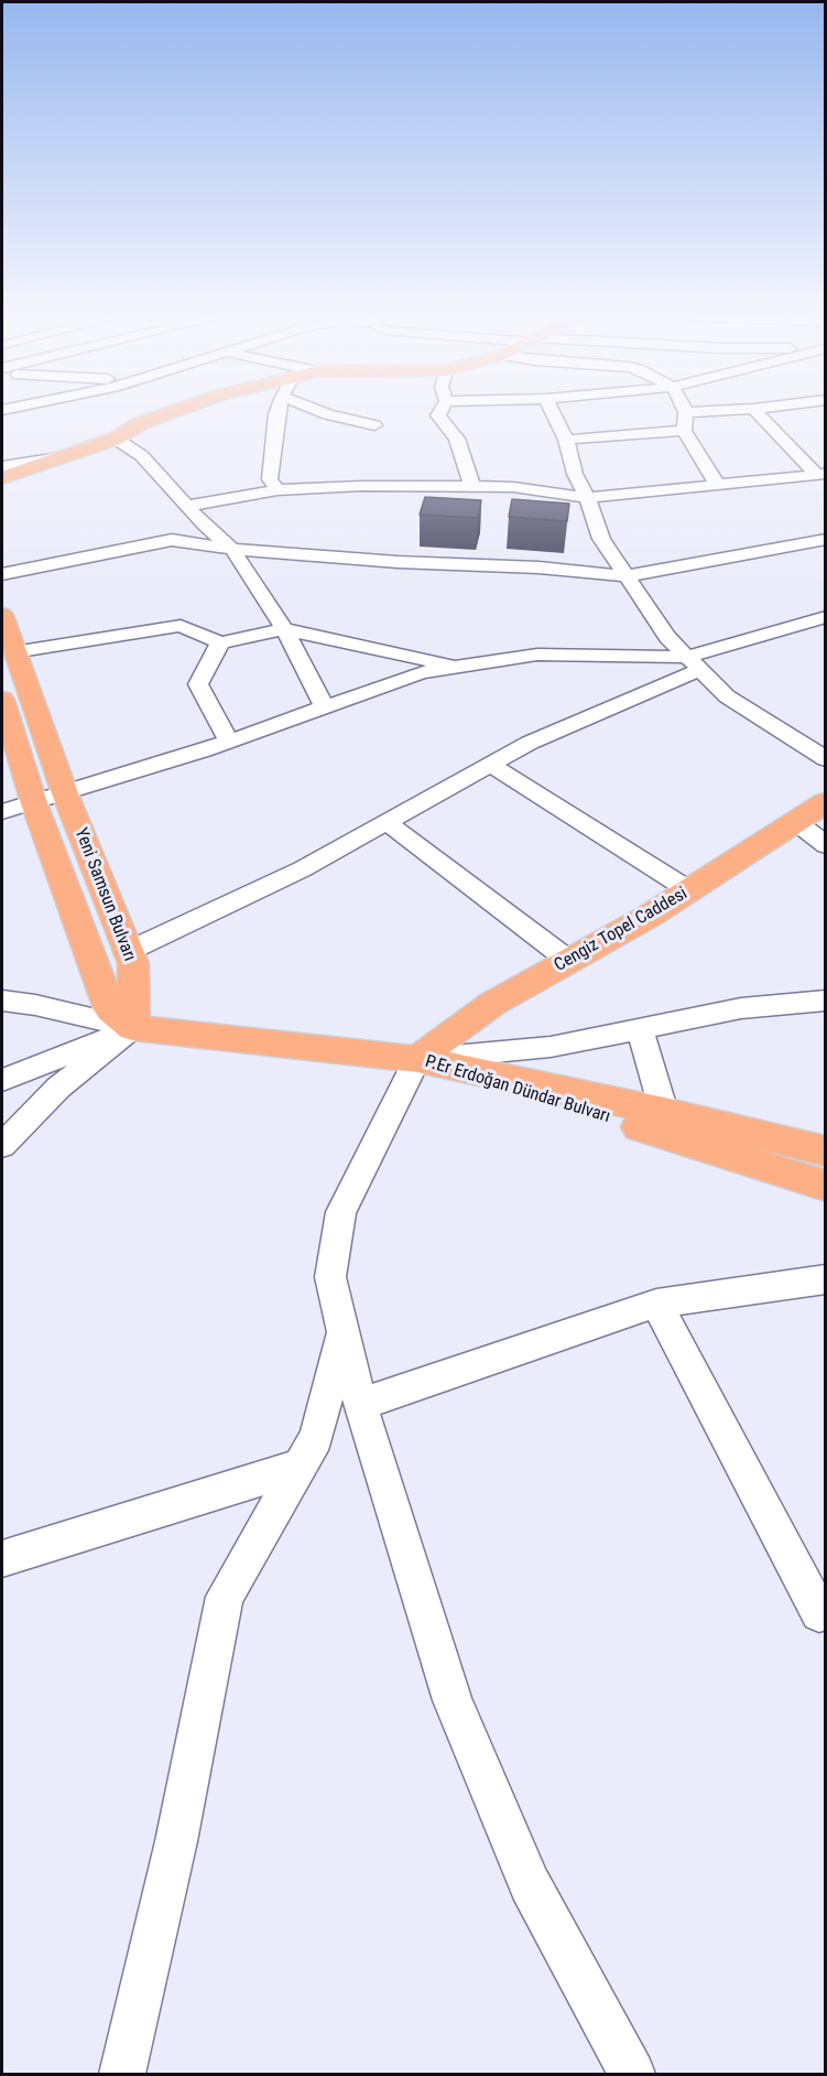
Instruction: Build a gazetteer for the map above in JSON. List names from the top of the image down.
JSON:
{
  "streets": {
    "main road": ["Yeni Samsun Bulvarı", "Cengiz Topel Caddesi", "P.Er Erdoğan Dündar Bulvarı"]
  },
  "crossings": [
    ["Cengiz Topel Caddesi", "P.Er Erdoğan Dündar Bulvarı"]
  ]
}
